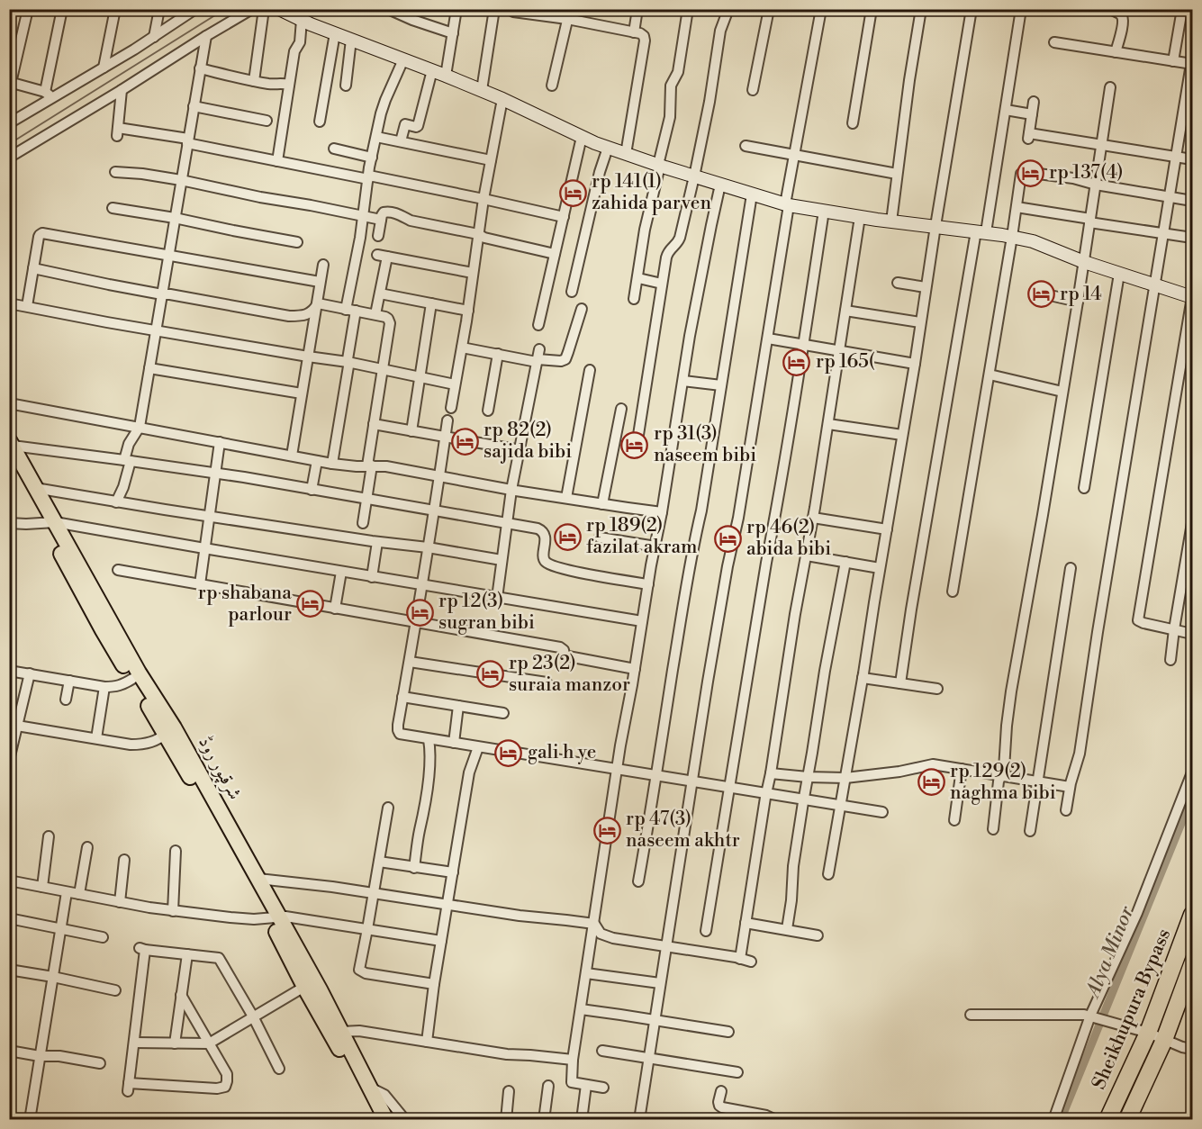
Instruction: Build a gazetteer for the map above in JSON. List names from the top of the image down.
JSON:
{
  "streets": {
    "highway": ["Sheikhupura Bypass"],
    "main road": ["شرقپور روڈ"]
  },
  "water": ["Alya Minor"],
  "places": {
    "hotel": [
      "rp 137(4)",
      "rp 141(1) zahida parven",
      "rp 14",
      "rp 165(",
      "rp 82(2) sajida bibi",
      "rp 31(3) naseem bibi",
      "rp 189(2) fazilat akram",
      "rp 46(2) abida bibi",
      "rp shabana parlour",
      "rp 12(3) sugran bibi",
      "rp 23(2) suraia manzor",
      "gali h ye",
      "rp 129(2) naghma bibi",
      "rp 47(3) naseem akhtr"
    ]
  }
}
